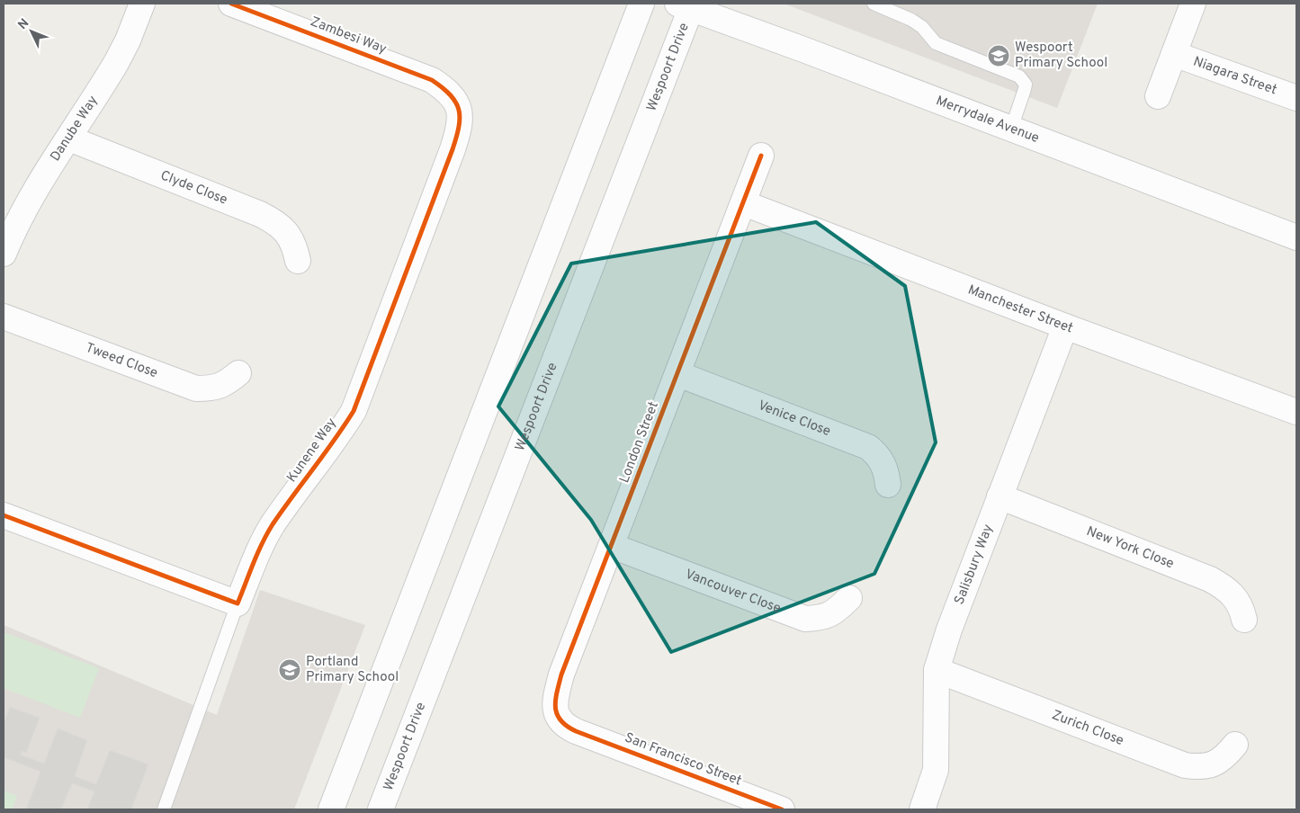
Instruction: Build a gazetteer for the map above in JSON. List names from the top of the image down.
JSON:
{
  "streets": {
    "street": [
      "Zambesi Way",
      "Wespoort Drive",
      "Niagara Street",
      "Merrydale Avenue",
      "Danube Way",
      "Clyde Close",
      "Manchester Street",
      "Tweed Close",
      "Venice Close",
      "London Street",
      "Kunene Way",
      "New York Close",
      "Salisbury Way",
      "Vancouver Close",
      "Zurich Close",
      "San Francisco Street"
    ]
  },
  "crossings": [
    ["Zambesi Way", "Kunene Way"],
    ["Wespoort Drive", "Merrydale Avenue"],
    ["Danube Way", "Clyde Close"],
    ["Manchester Street", "London Street"],
    ["Manchester Street", "Salisbury Way"],
    ["Venice Close", "London Street"],
    ["London Street", "Vancouver Close"],
    ["London Street", "San Francisco Street"],
    ["New York Close", "Salisbury Way"],
    ["Salisbury Way", "Zurich Close"]
  ],
  "places": {
    "school or university": ["Wespoort Primary School", "Portland Primary School"]
  },
  "north": "top left"
}
